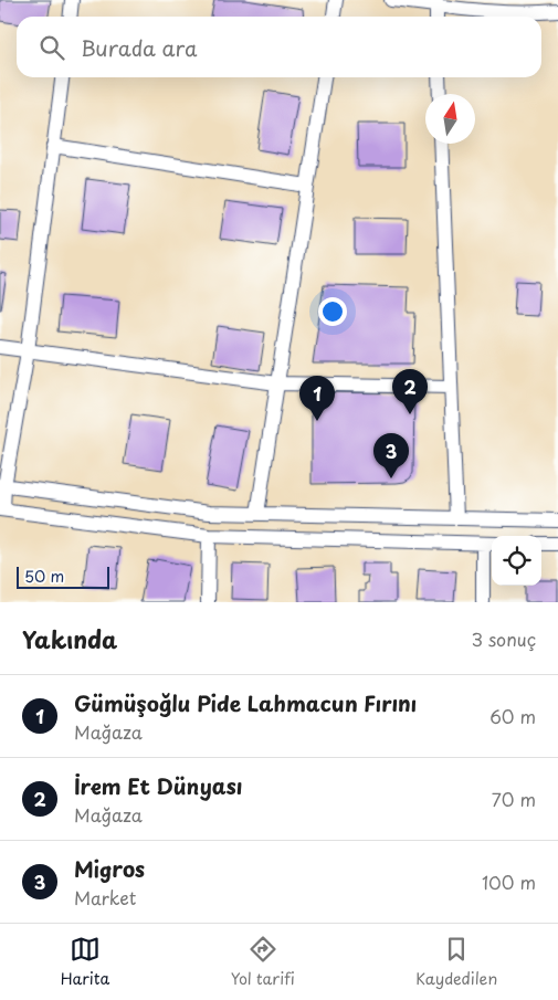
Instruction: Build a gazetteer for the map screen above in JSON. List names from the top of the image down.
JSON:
{
  "scale_bar": "50 m",
  "north": "top",
  "page": {
    "search": "Burada ara",
    "pins": ["2", "1", "3"],
    "scale": "50 m",
    "heading": ["Yakında", "3 sonuç"],
    "list": [
      {
        "mark": "1",
        "name": "Gümüşoğlu Pide Lahmacun Fırını",
        "note": "Mağaza",
        "value": "60 m"
      },
      {
        "mark": "2",
        "name": "İrem Et Dünyası",
        "note": "Mağaza",
        "value": "70 m"
      },
      {
        "mark": "3",
        "name": "Migros",
        "note": "Market",
        "value": "100 m"
      }
    ],
    "nav": ["Harita", "Yol tarifi", "Kaydedilen"]
  }
}
